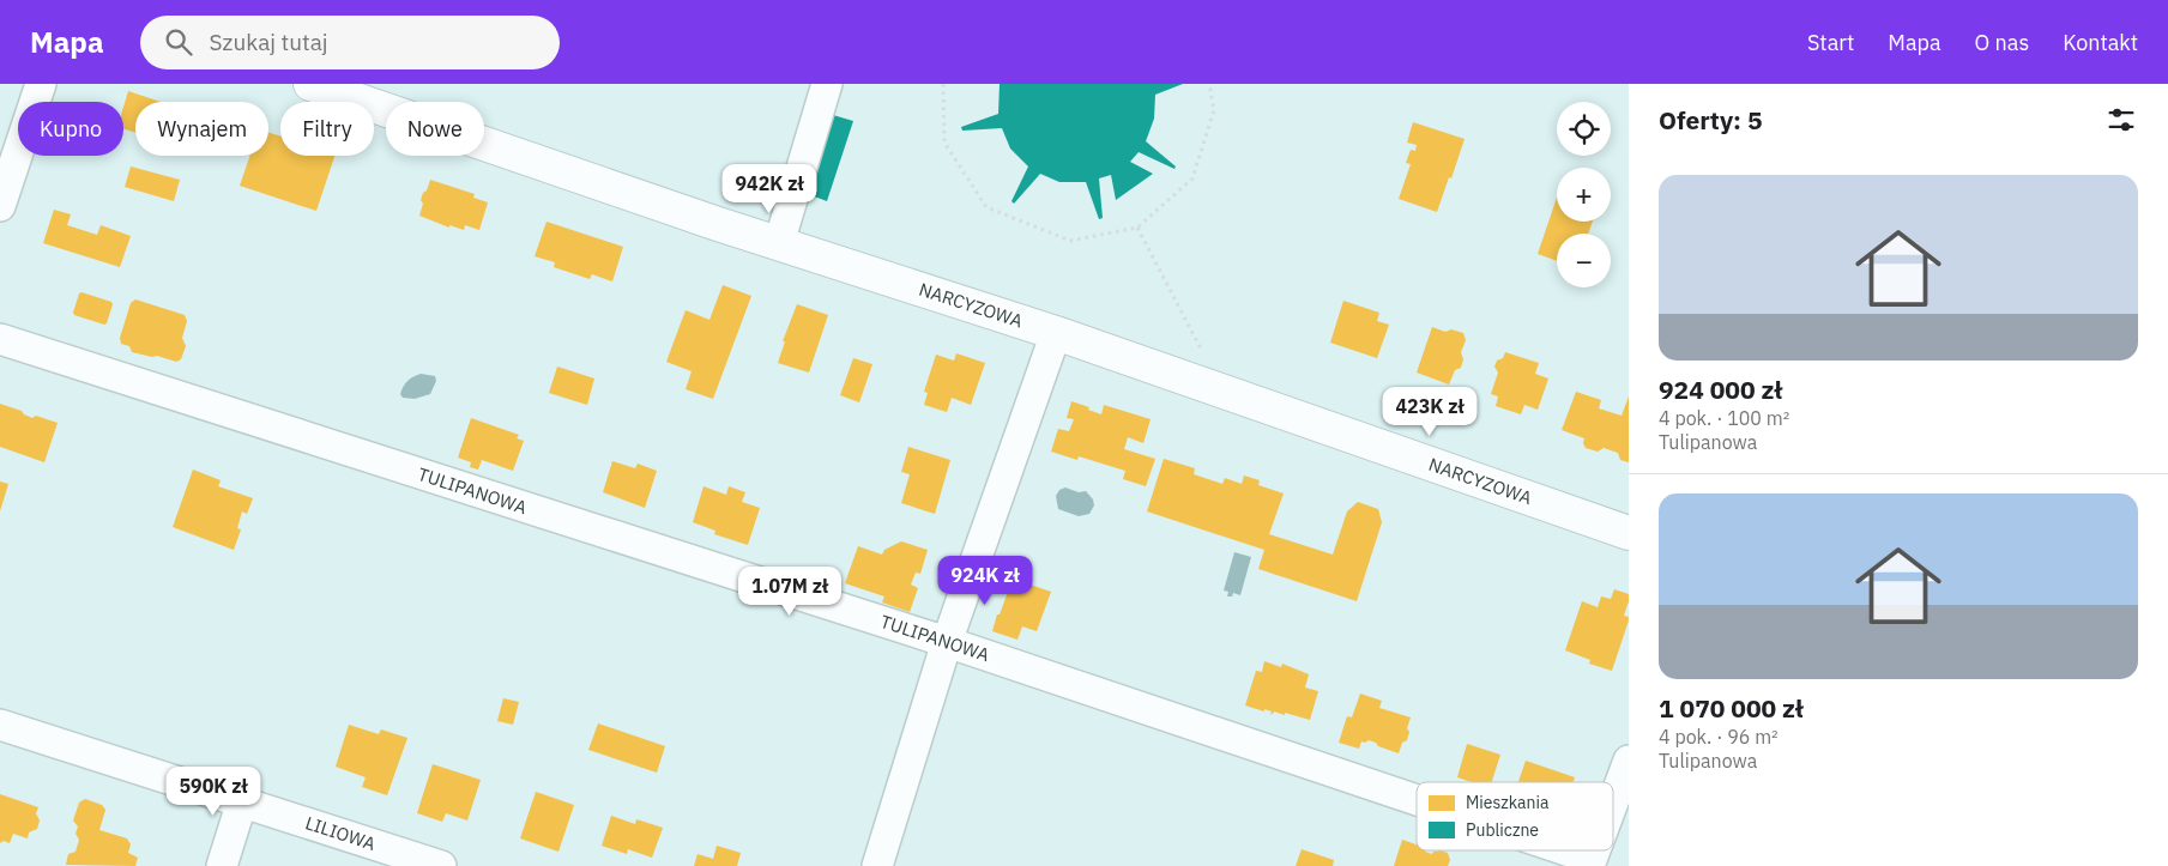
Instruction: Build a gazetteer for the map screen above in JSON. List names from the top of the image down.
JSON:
{
  "streets": {
    "street": ["NARCYZOWA", "TULIPANOWA", "LILIOWA"]
  },
  "legend": ["Mieszkania", "Publiczne"],
  "page": {
    "header": "Mapa",
    "search": "Szukaj tutaj",
    "nav": [
      "Start",
      "Mapa",
      "O nas",
      "Kontakt"
    ],
    "heading": "Oferty: 5",
    "map_buttons": ["+", "−"],
    "chip": [
      "Kupno",
      "Wynajem",
      "Filtry",
      "Nowe"
    ],
    "list": [
      {
        "name": "924 000 zł",
        "note": "4 pok. · 100 m² · Tulipanowa"
      },
      {
        "name": "1 070 000 zł",
        "note": "4 pok. · 96 m² · Tulipanowa"
      }
    ],
    "price": [
      "942K zł",
      "423K zł",
      "924K zł",
      "1.07M zł",
      "590K zł"
    ]
  }
}
